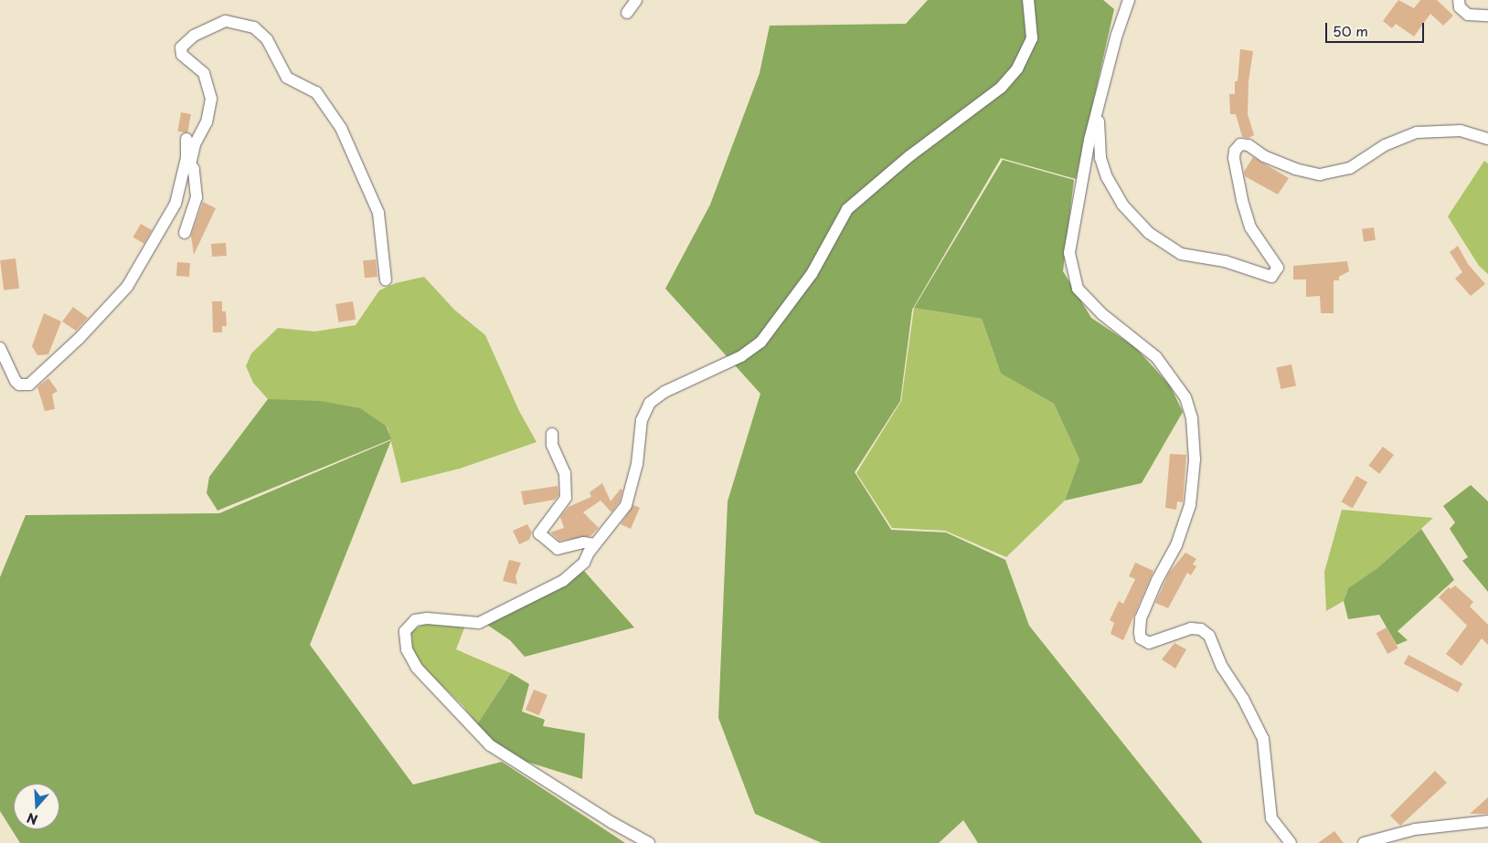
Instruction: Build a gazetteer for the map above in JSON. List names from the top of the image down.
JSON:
{
  "scale_bar": "50 m",
  "north": "bottom"
}
